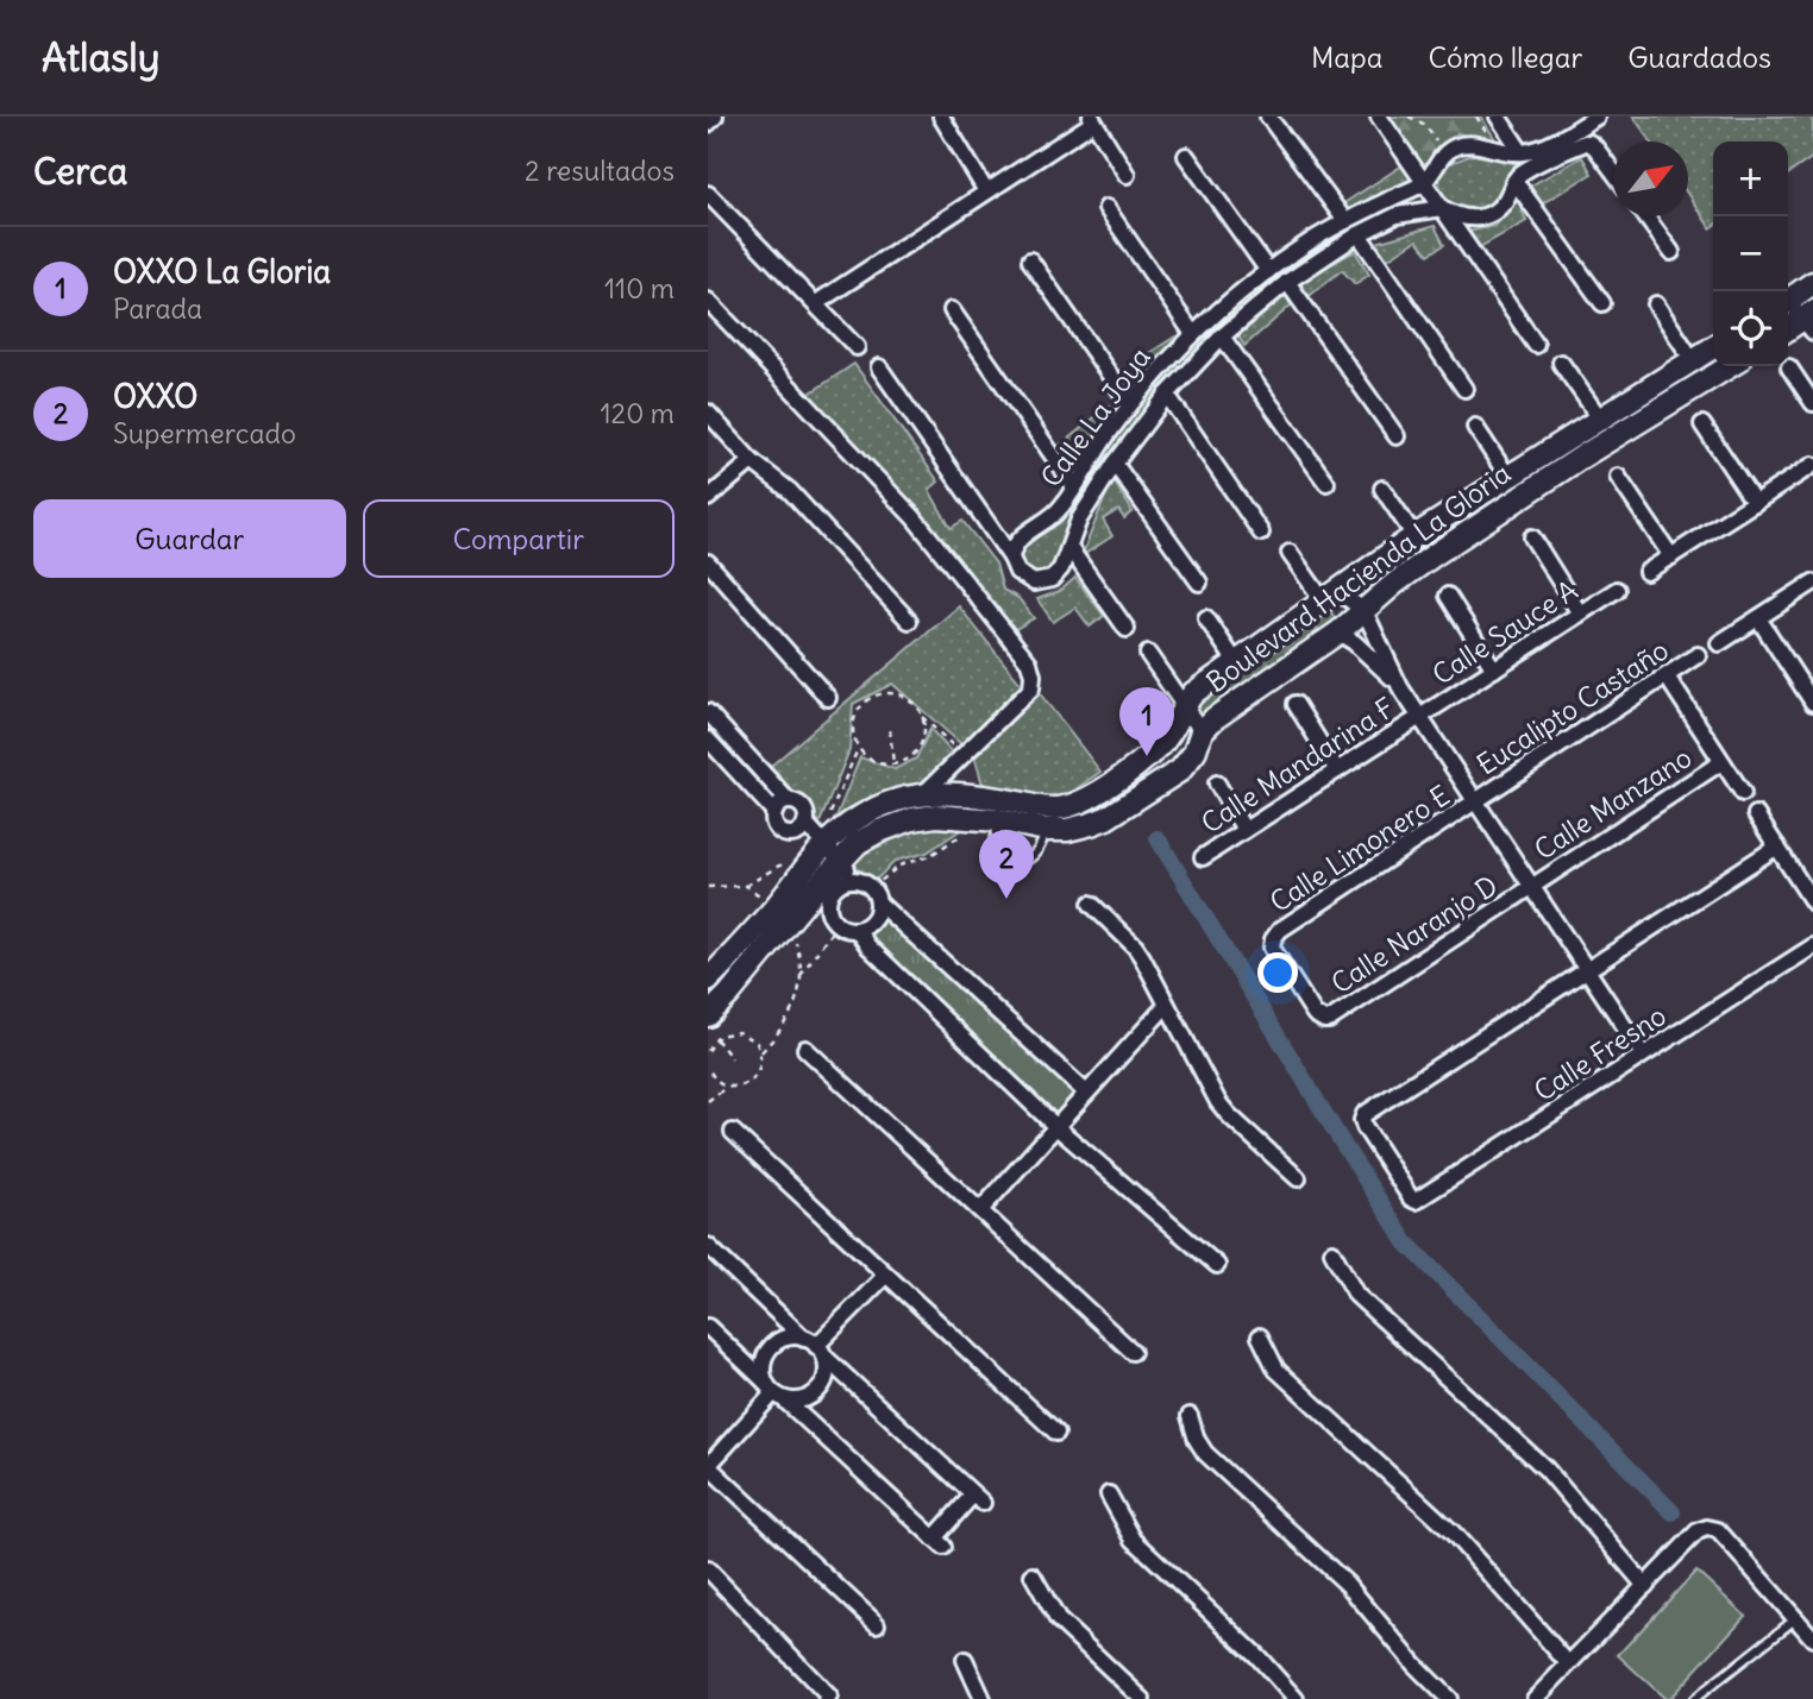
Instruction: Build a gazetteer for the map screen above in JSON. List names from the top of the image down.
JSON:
{
  "streets": {
    "street": [
      "Calle La Joya",
      "Boulevard Hacienda La Gloria",
      "Calle Sauce A",
      "Eucalipto Castaño",
      "Calle Mandarina F",
      "Calle Manzano",
      "Calle Limonero E",
      "Calle Naranjo D",
      "Calle Fresno"
    ]
  },
  "crossings": [
    ["Calle Sauce A", "Calle Mandarina F"],
    ["Eucalipto Castaño", "Calle Limonero E"],
    ["Calle Manzano", "Calle Naranjo D"],
    ["Calle Limonero E", "Calle Naranjo D"]
  ],
  "north": "top right",
  "page": {
    "header": "Atlasly",
    "nav": ["Mapa", "Cómo llegar", "Guardados"],
    "heading": ["Cerca", "2 resultados"],
    "map_buttons": ["+", "−"],
    "list": [
      {
        "mark": "1",
        "name": "OXXO La Gloria",
        "note": "Parada",
        "value": "110 m"
      },
      {
        "mark": "2",
        "name": "OXXO",
        "note": "Supermercado",
        "value": "120 m"
      }
    ],
    "buttons": ["Guardar", "Compartir"],
    "pins": ["1", "2"]
  }
}
